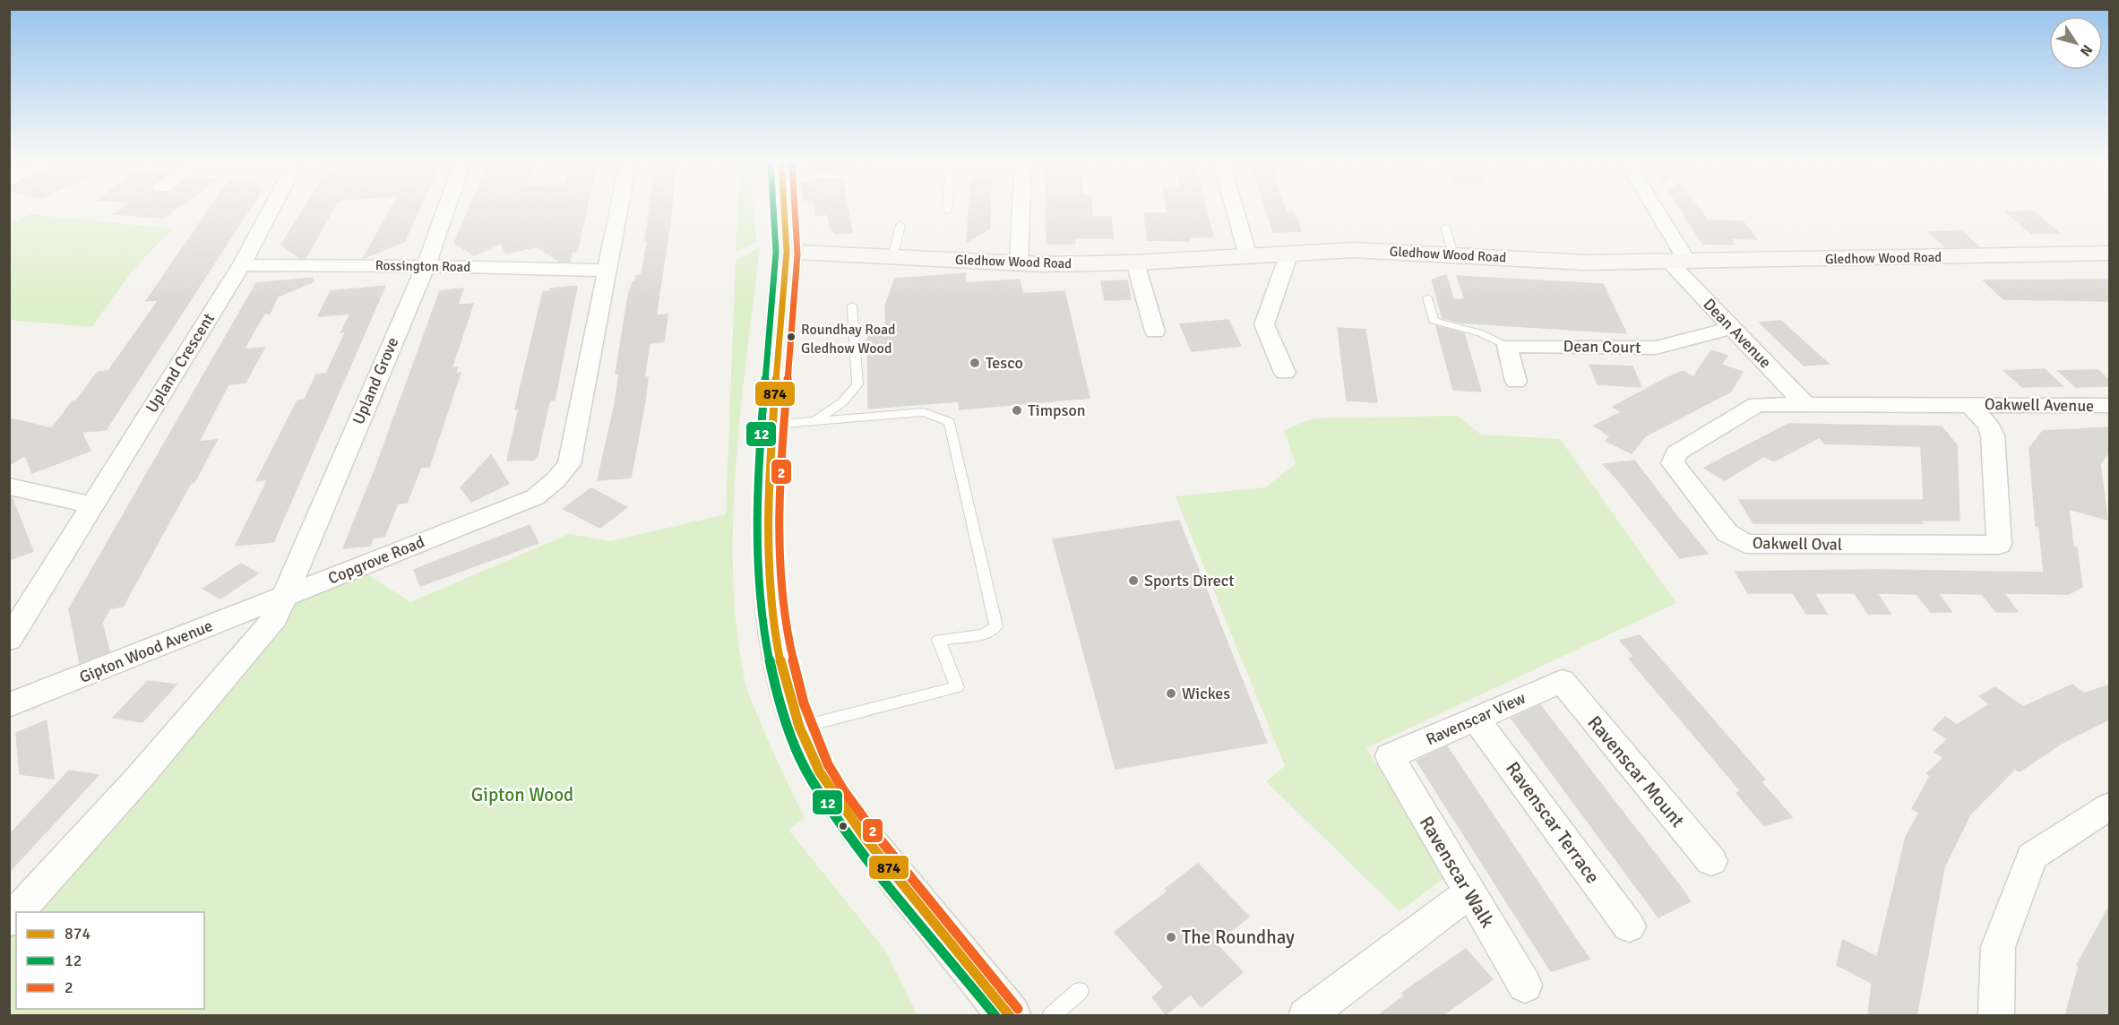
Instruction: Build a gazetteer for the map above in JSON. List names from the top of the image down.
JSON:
{
  "streets": {
    "street": [
      "Gledhow Wood Road",
      "Rossington Road",
      "Dean Avenue",
      "Dean Court",
      "Upland Crescent",
      "Upland Grove",
      "Oakwell Avenue",
      "Oakwell Oval",
      "Copgrove Road",
      "Gipton Wood Avenue",
      "Ravenscar View",
      "Ravenscar Mount",
      "Ravenscar Terrace",
      "Ravenscar Walk"
    ]
  },
  "crossings": [
    ["Gledhow Wood Road", "Dean Avenue"],
    ["Rossington Road", "Upland Crescent"],
    ["Rossington Road", "Upland Grove"],
    ["Rossington Road", "Copgrove Road"],
    ["Dean Avenue", "Dean Court"],
    ["Dean Avenue", "Oakwell Oval"],
    ["Upland Grove", "Copgrove Road"],
    ["Upland Grove", "Gipton Wood Avenue"],
    ["Oakwell Avenue", "Oakwell Oval"],
    ["Copgrove Road", "Gipton Wood Avenue"],
    ["Ravenscar View", "Ravenscar Mount"],
    ["Ravenscar View", "Ravenscar Terrace"],
    ["Ravenscar View", "Ravenscar Walk"]
  ],
  "parks": ["Gipton Wood"],
  "places": [
    "Roundhay Road Gledhow Wood",
    "Tesco",
    "Timpson",
    "Sports Direct",
    "Wickes",
    "The Roundhay"
  ],
  "lines": ["transit line 874", "transit line 12", "transit line 2"],
  "legend": ["874", "12", "2"],
  "north": "bottom right"
}
